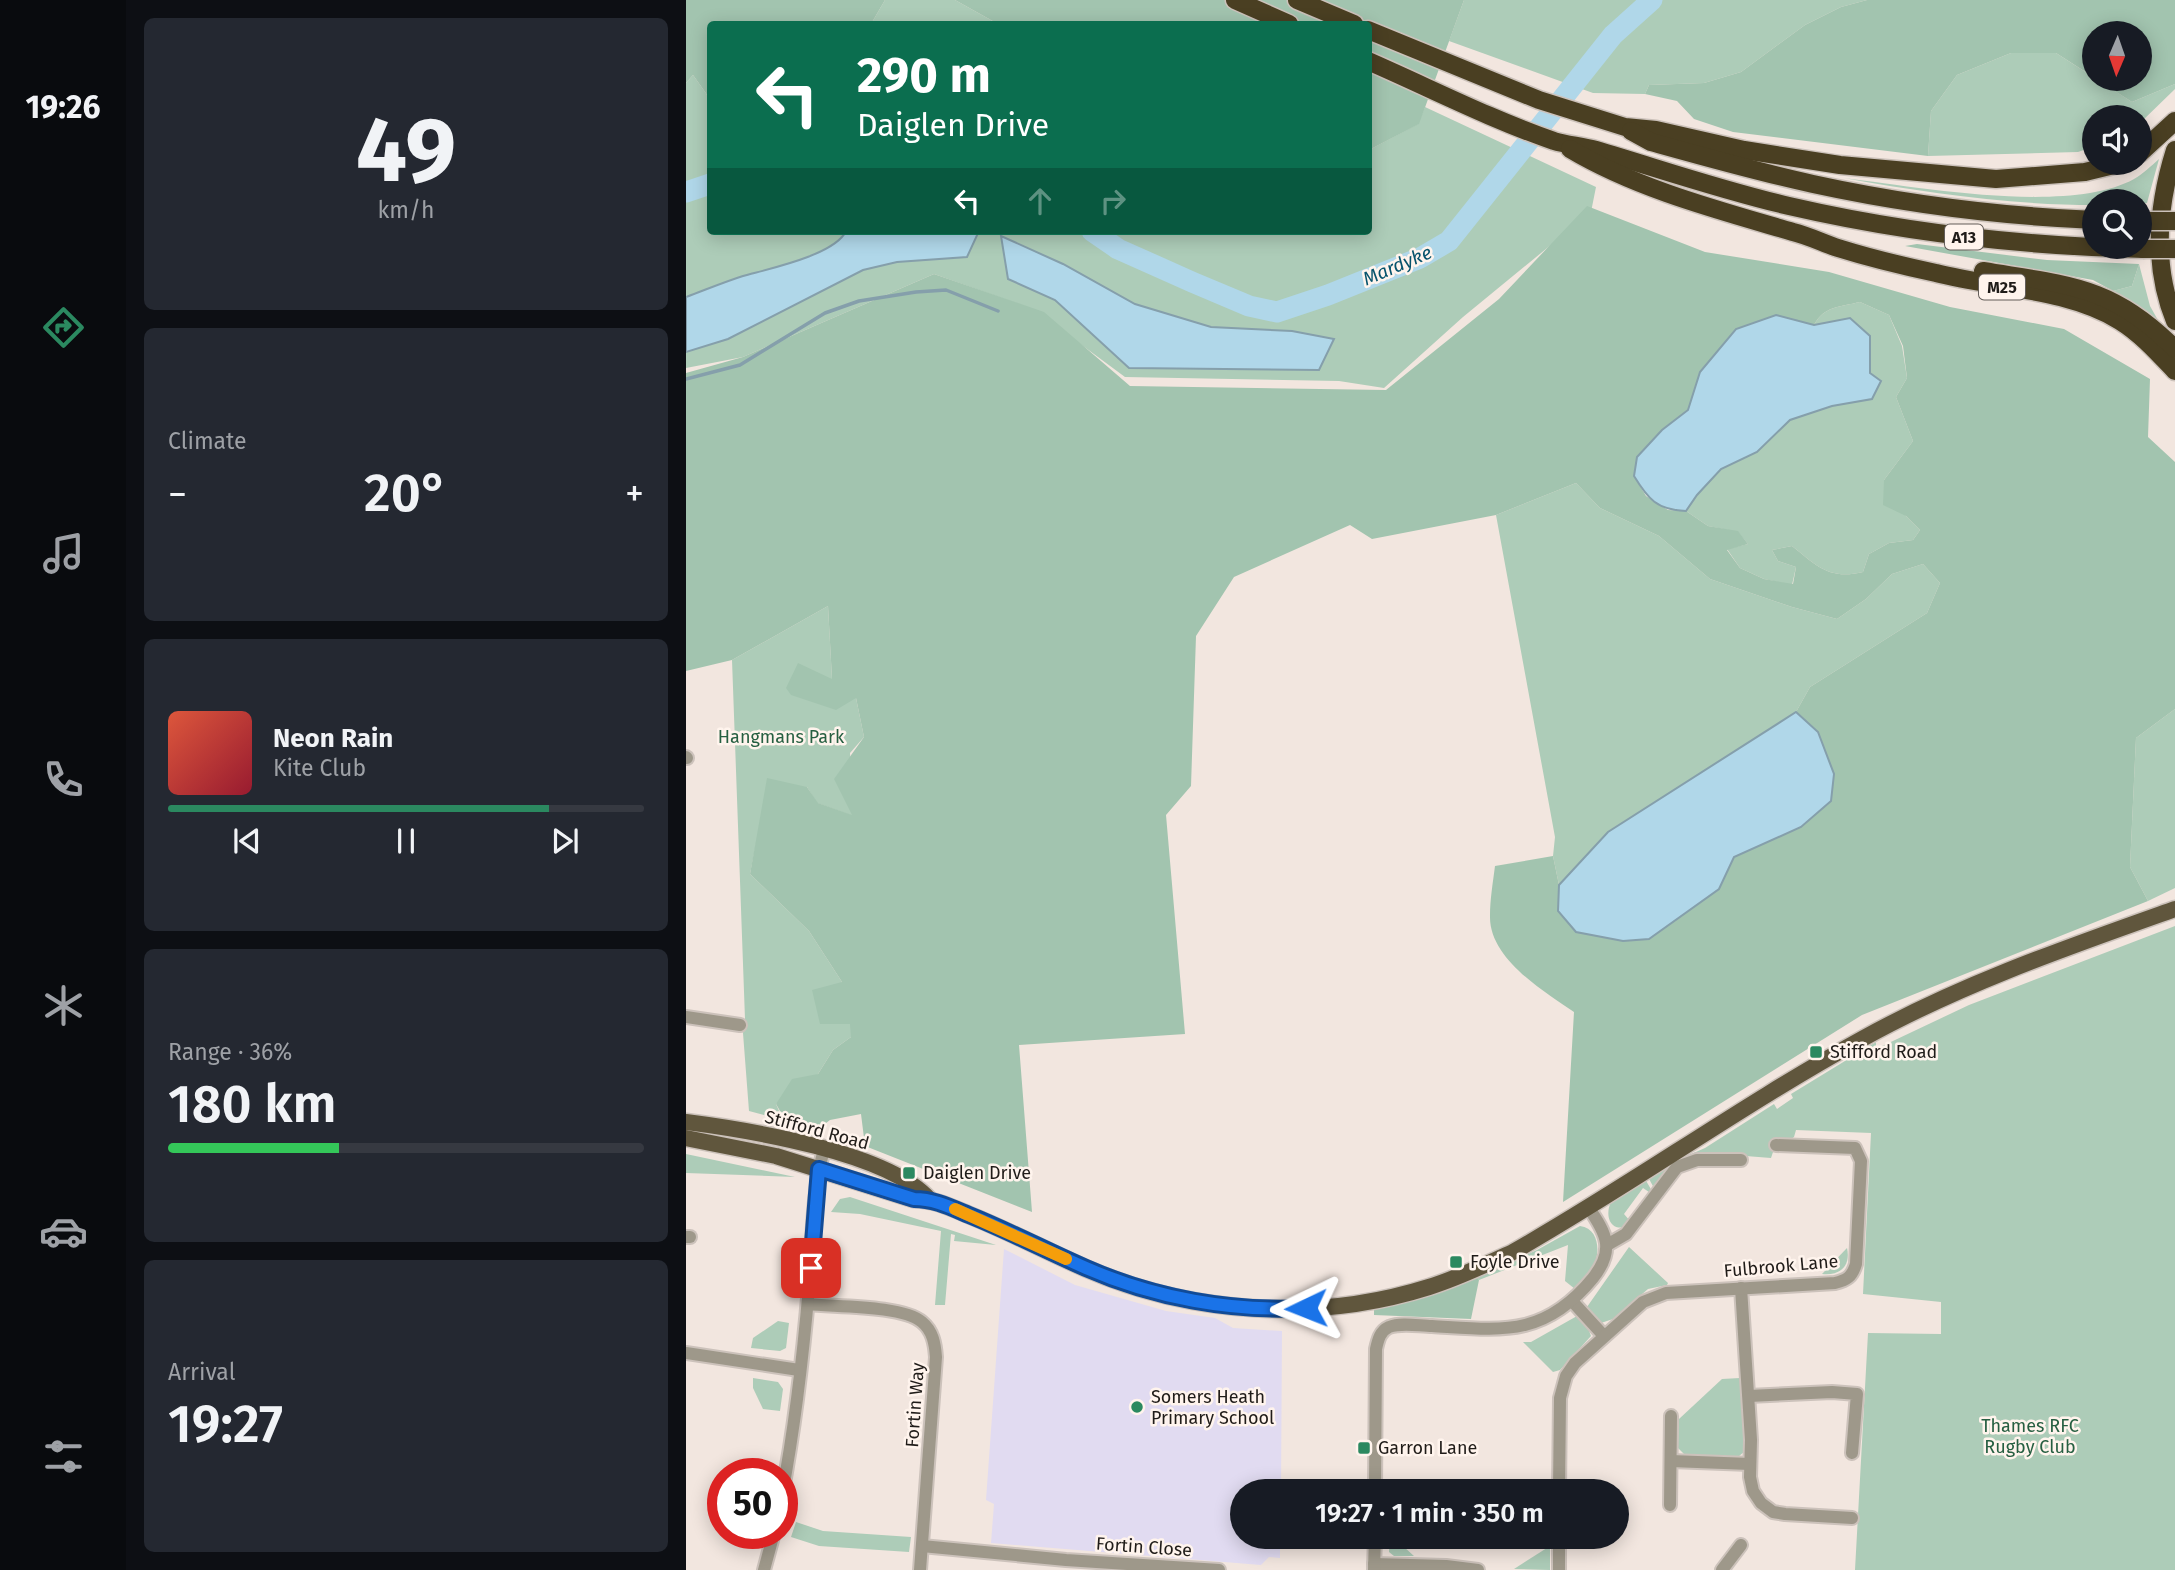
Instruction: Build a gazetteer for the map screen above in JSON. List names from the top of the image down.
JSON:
{
  "streets": {
    "highway": ["A13", "M25"],
    "main road": ["Stifford Road"],
    "street": ["Fulbrook Lane", "Fortin Way", "Fortin Close"]
  },
  "crossings": [
    ["Fortin Way", "Fortin Close"]
  ],
  "water": ["Mardyke"],
  "parks": ["Hangmans Park", "Thames RFC Rugby Club"],
  "places": {
    "transit": [
      "Stifford Road",
      "Daiglen Drive",
      "Foyle Drive",
      "Garron Lane"
    ],
    "other": ["Somers Heath Primary School"]
  },
  "north": "bottom",
  "page": {
    "tabs": "19:26",
    "tile": [
      ["49", "km/h"],
      "Climate",
      ["Range · 36%", "180 km"],
      ["Arrival", "19:27"]
    ],
    "turn": ["290 m", "Daiglen Drive"],
    "heat": ["−", "20°", "+"],
    "song": ["Neon Rain", "Kite Club"],
    "limit": "50",
    "trip": "19:27 · 1 min · 350 m"
  }
}
